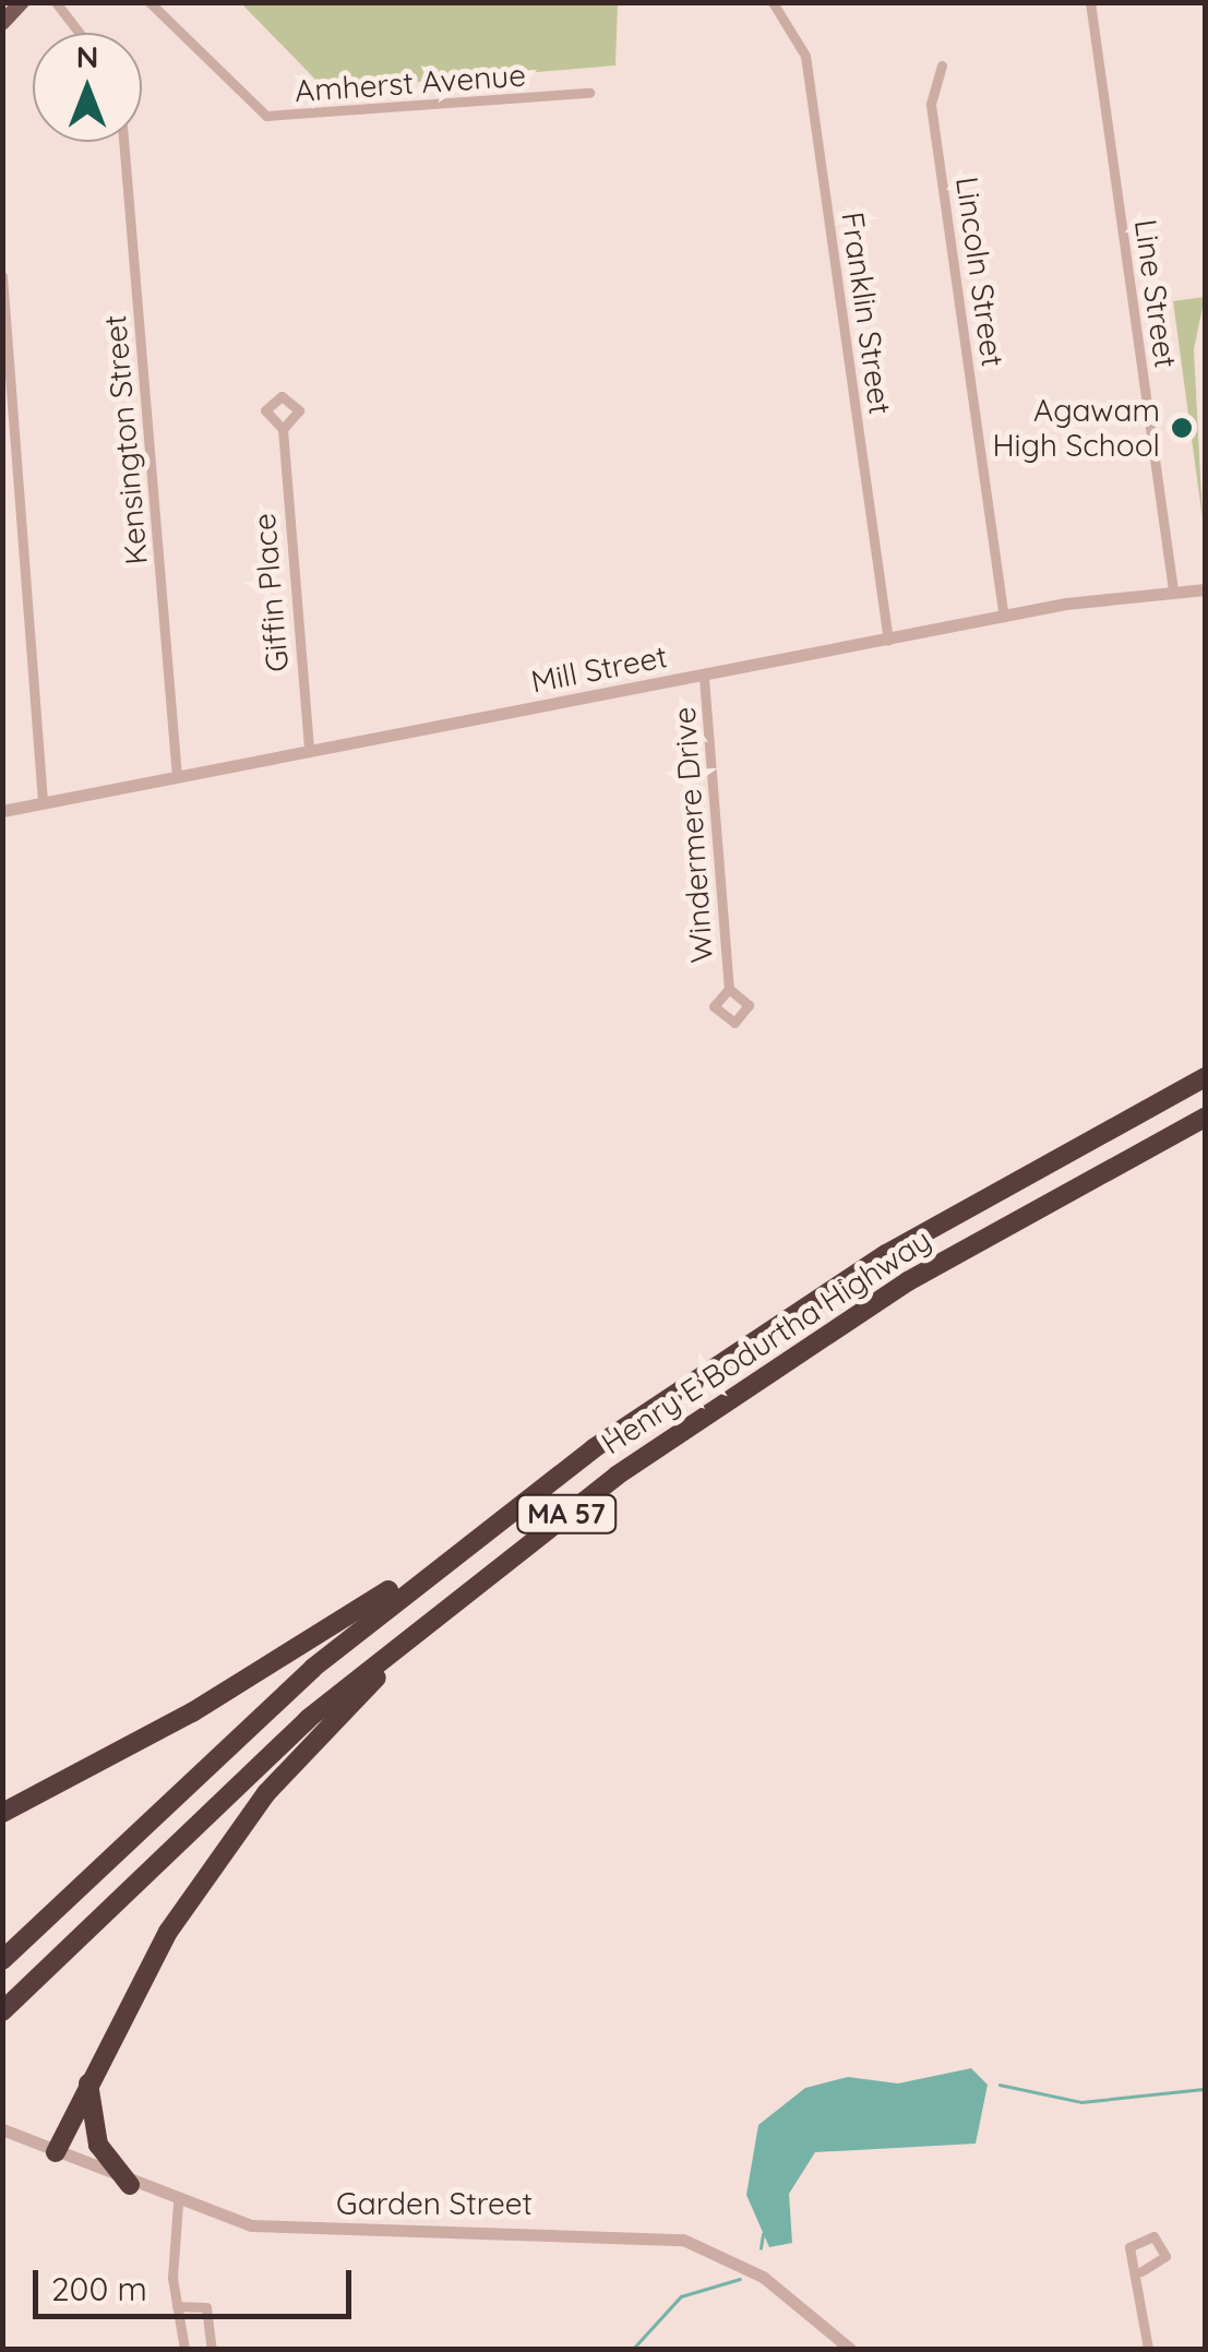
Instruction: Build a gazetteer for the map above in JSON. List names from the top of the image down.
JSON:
{
  "streets": {
    "highway": ["Henry E Bodurtha Highway", "MA 57"],
    "street": [
      "Amherst Avenue",
      "Lincoln Street",
      "Line Street",
      "Franklin Street",
      "Kensington Street",
      "Giffin Place",
      "Mill Street",
      "Windermere Drive",
      "Garden Street"
    ]
  },
  "crossings": [
    ["Lincoln Street", "Mill Street"],
    ["Line Street", "Mill Street"],
    ["Franklin Street", "Mill Street"],
    ["Kensington Street", "Mill Street"],
    ["Giffin Place", "Mill Street"],
    ["Mill Street", "Windermere Drive"]
  ],
  "places": ["Agawam High School"],
  "scale_bar": "200 m",
  "north": "top"
}
